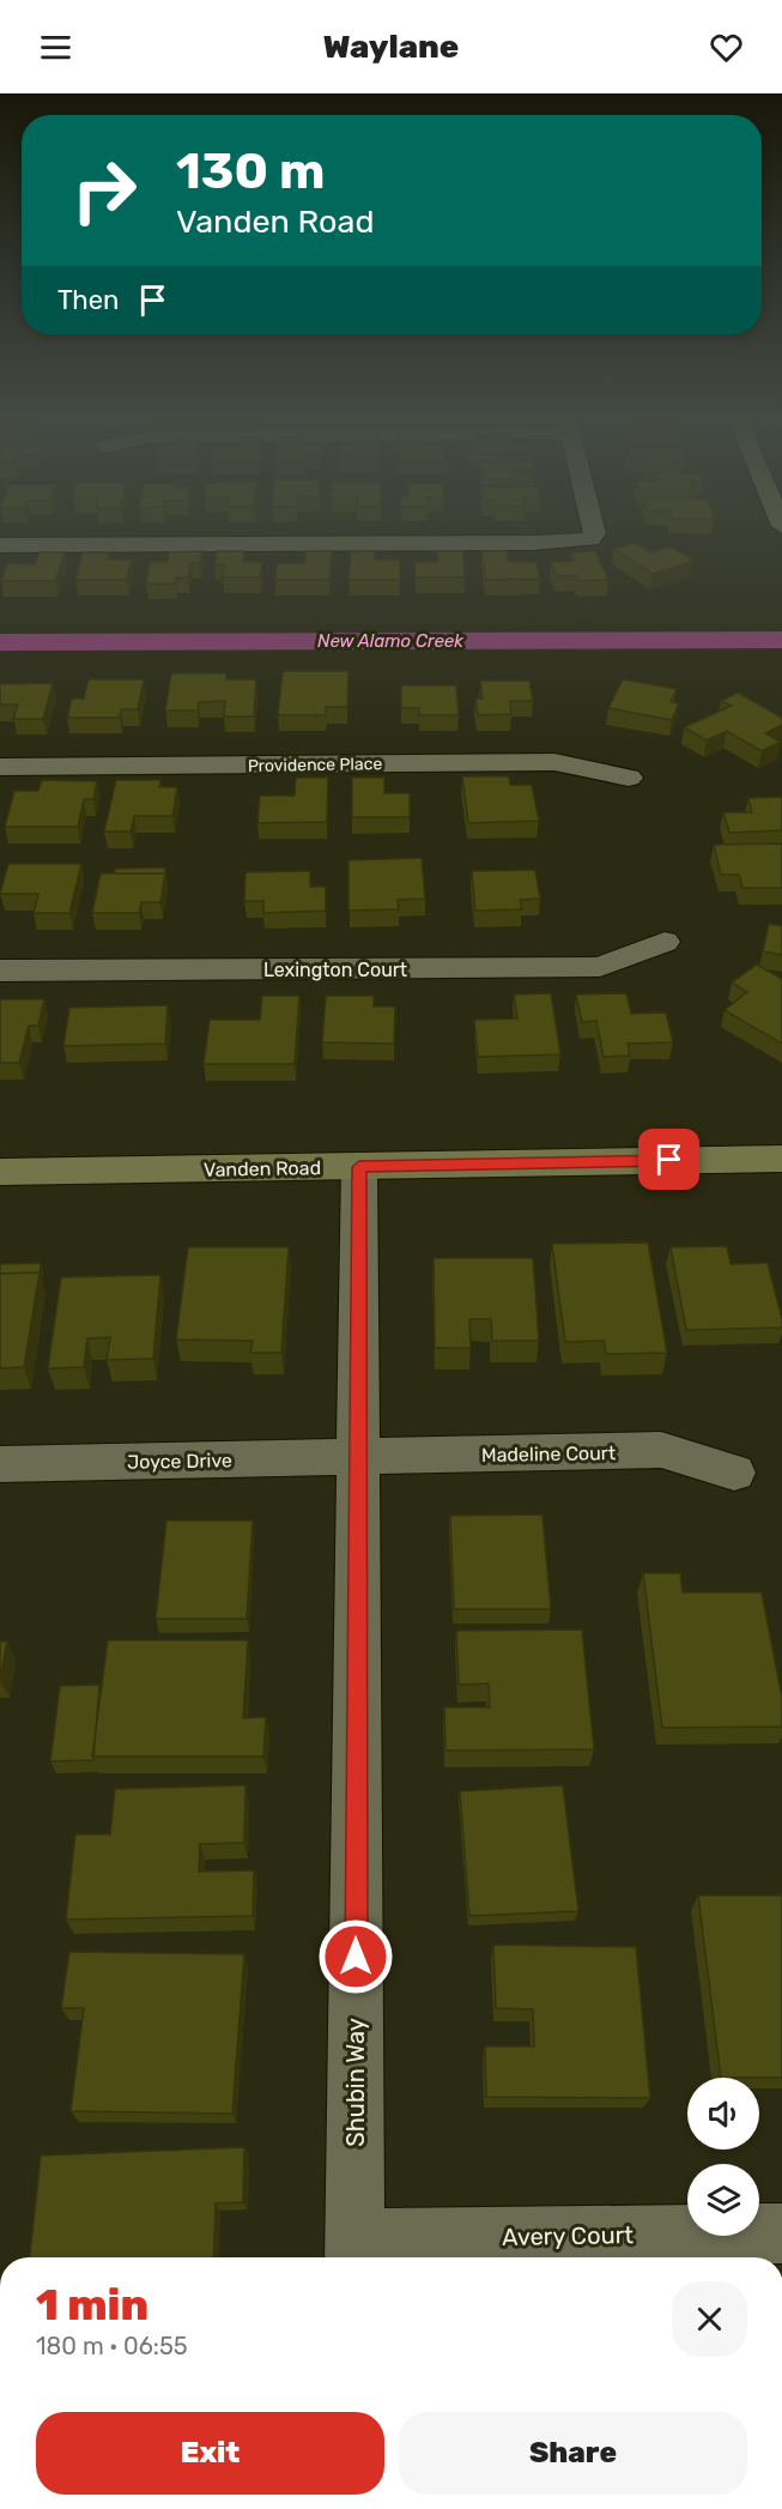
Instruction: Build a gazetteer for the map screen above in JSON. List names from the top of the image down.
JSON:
{
  "streets": {
    "street": [
      "Providence Place",
      "Lexington Court",
      "Vanden Road",
      "Madeline Court",
      "Joyce Drive",
      "Shubin Way",
      "Avery Court"
    ]
  },
  "crossings": [
    ["Vanden Road", "Shubin Way"],
    ["Madeline Court", "Joyce Drive"],
    ["Madeline Court", "Shubin Way"],
    ["Joyce Drive", "Shubin Way"],
    ["Shubin Way", "Avery Court"]
  ],
  "water": ["New Alamo Creek"],
  "page": {
    "header": "Waylane",
    "turn": ["130 m", "Vanden Road"],
    "then": "Then",
    "heading": ["1 min", "180 m · 06:55"],
    "buttons": ["Exit", "Share"]
  }
}
